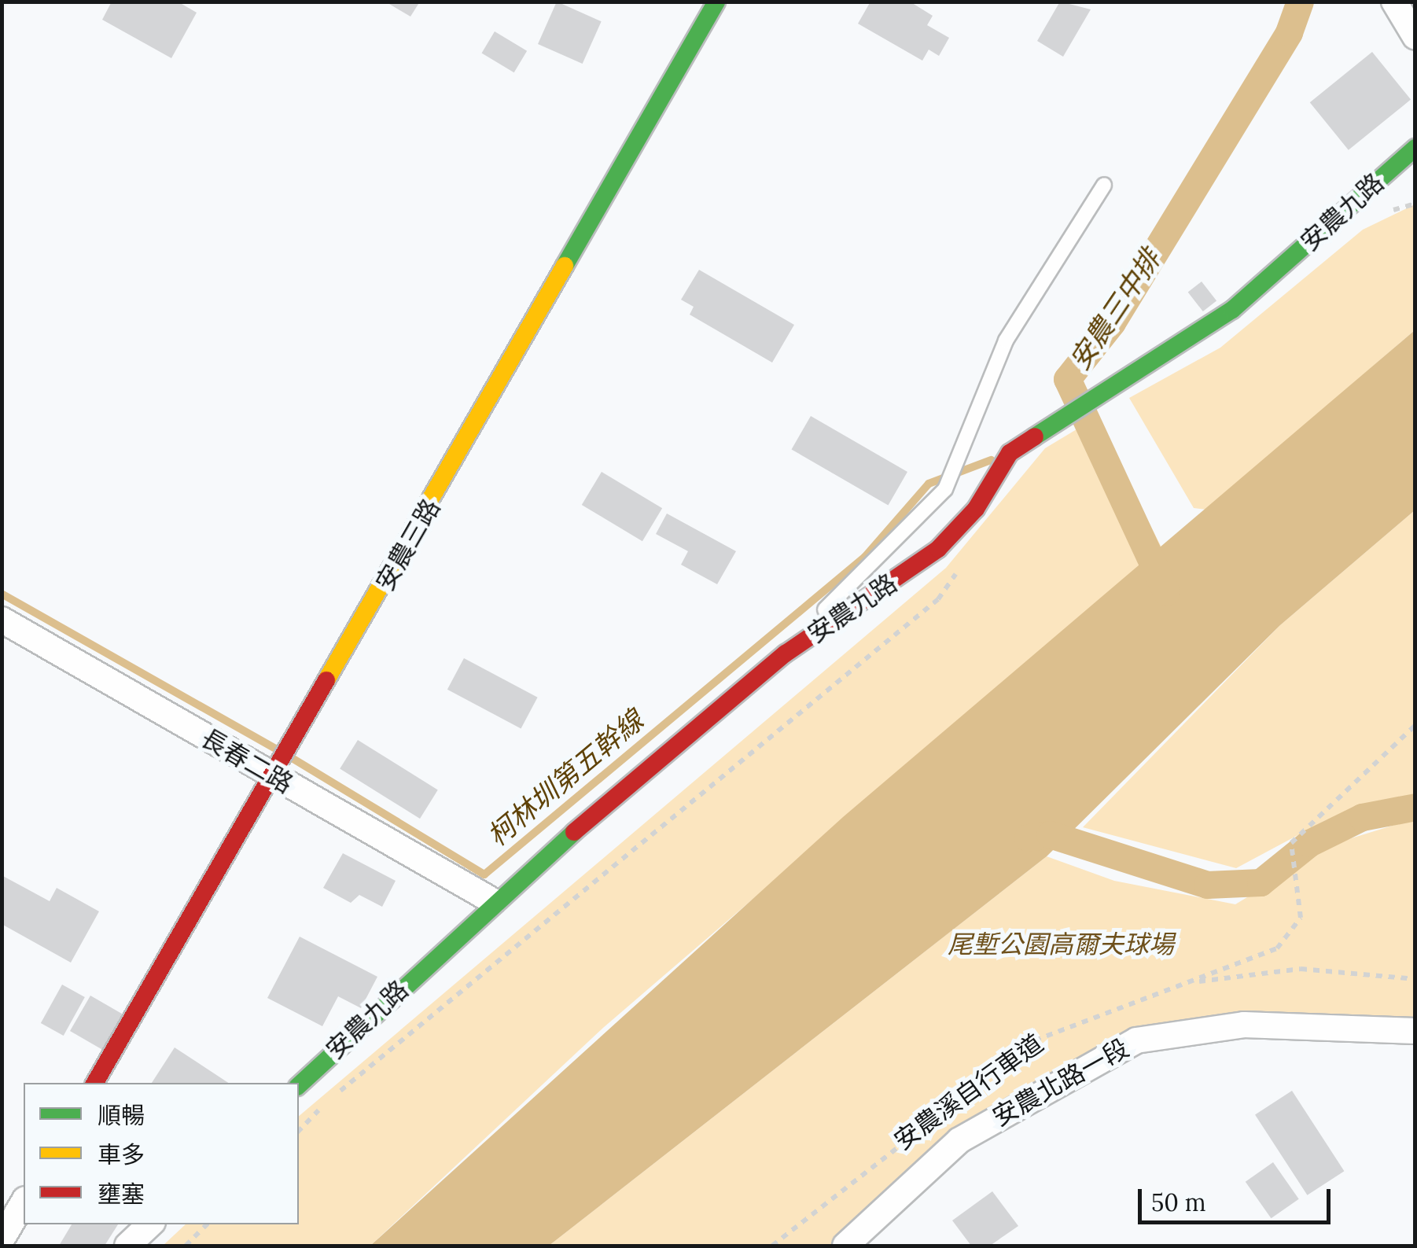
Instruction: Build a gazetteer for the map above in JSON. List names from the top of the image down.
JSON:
{
  "streets": {
    "street": [
      "安農九路",
      "安農三路",
      "長春二路",
      "安農北路一段"
    ],
    "path": ["安農溪自行車道"]
  },
  "crossings": [
    ["安農九路", "長春二路"],
    ["安農三路", "長春二路"]
  ],
  "water": ["安農三中排", "柯林圳第五幹線"],
  "parks": ["尾塹公園高爾夫球場"],
  "legend": ["順暢", "車多", "壅塞"],
  "scale_bar": "50 m"
}
